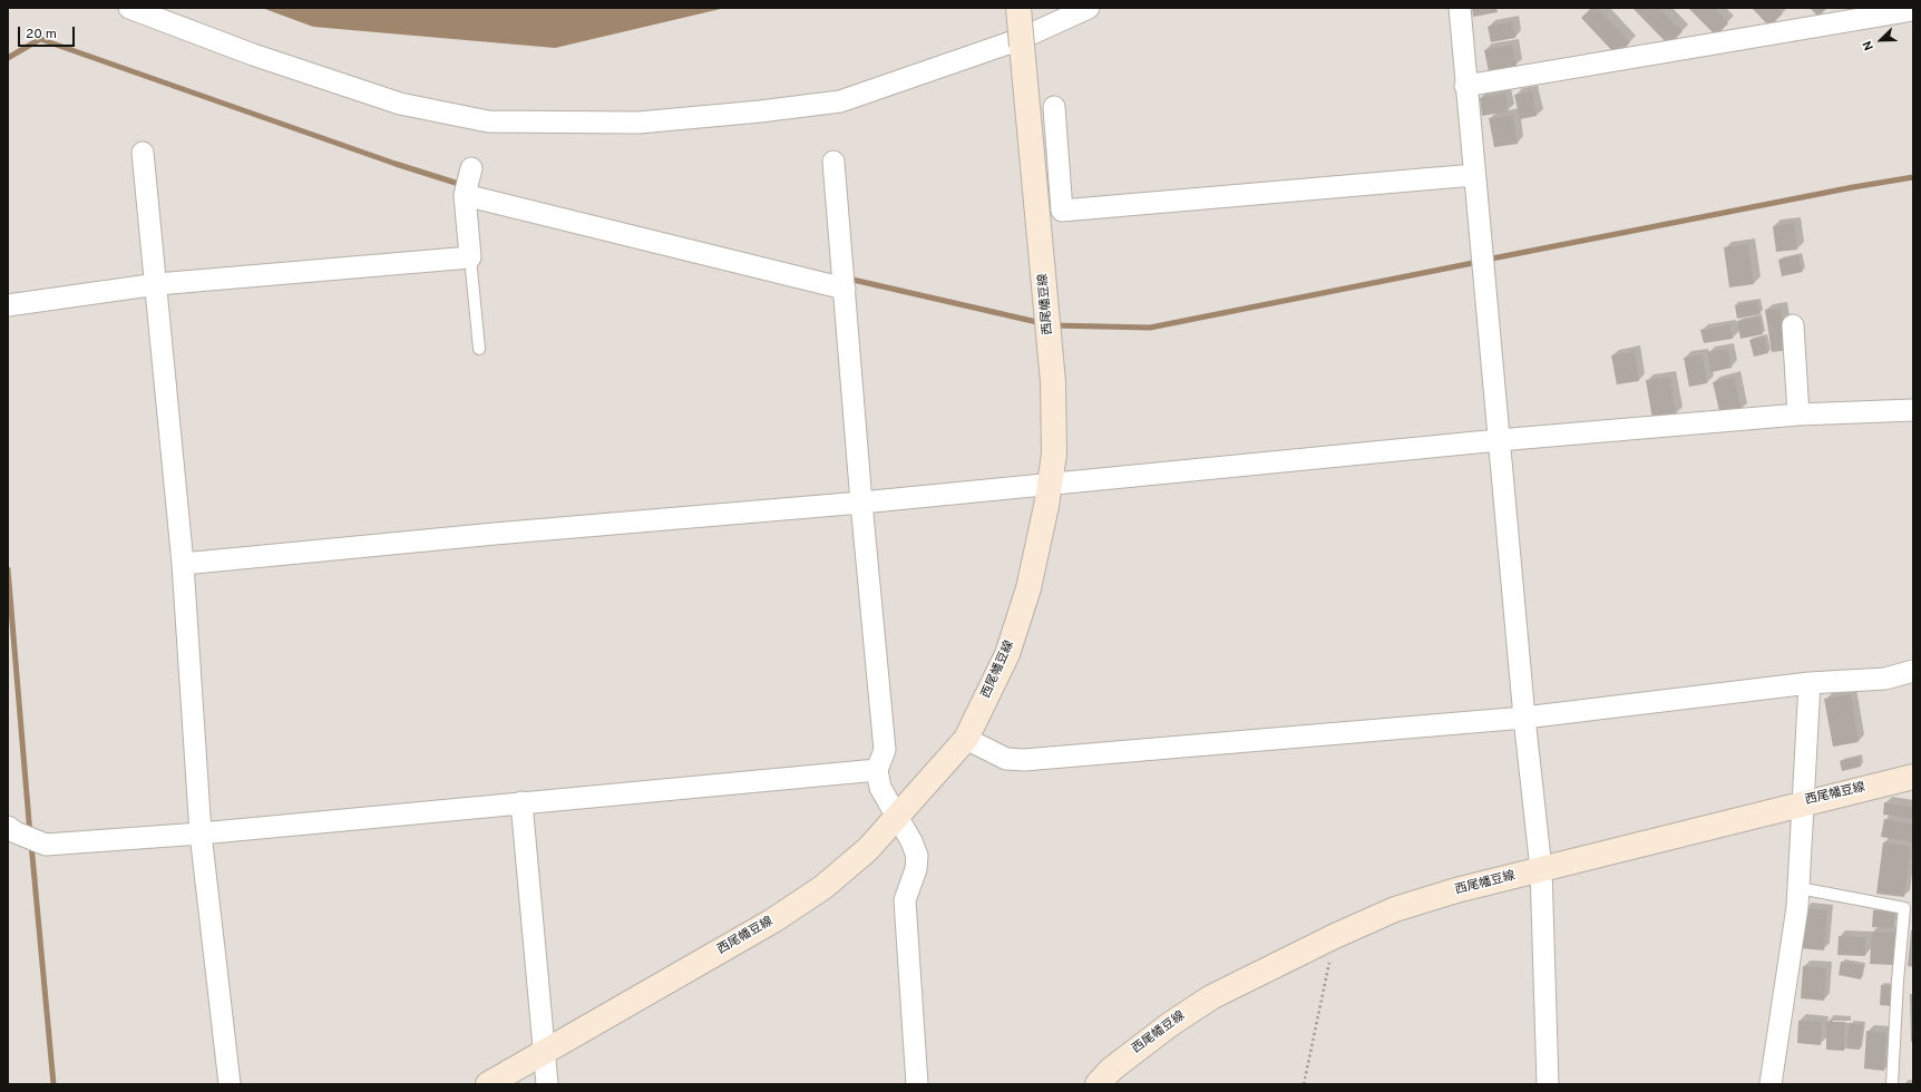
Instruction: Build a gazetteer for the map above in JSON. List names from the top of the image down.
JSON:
{
  "streets": {
    "main road": ["西尾幡豆線"]
  },
  "scale_bar": "20 m",
  "north": "bottom left"
}
